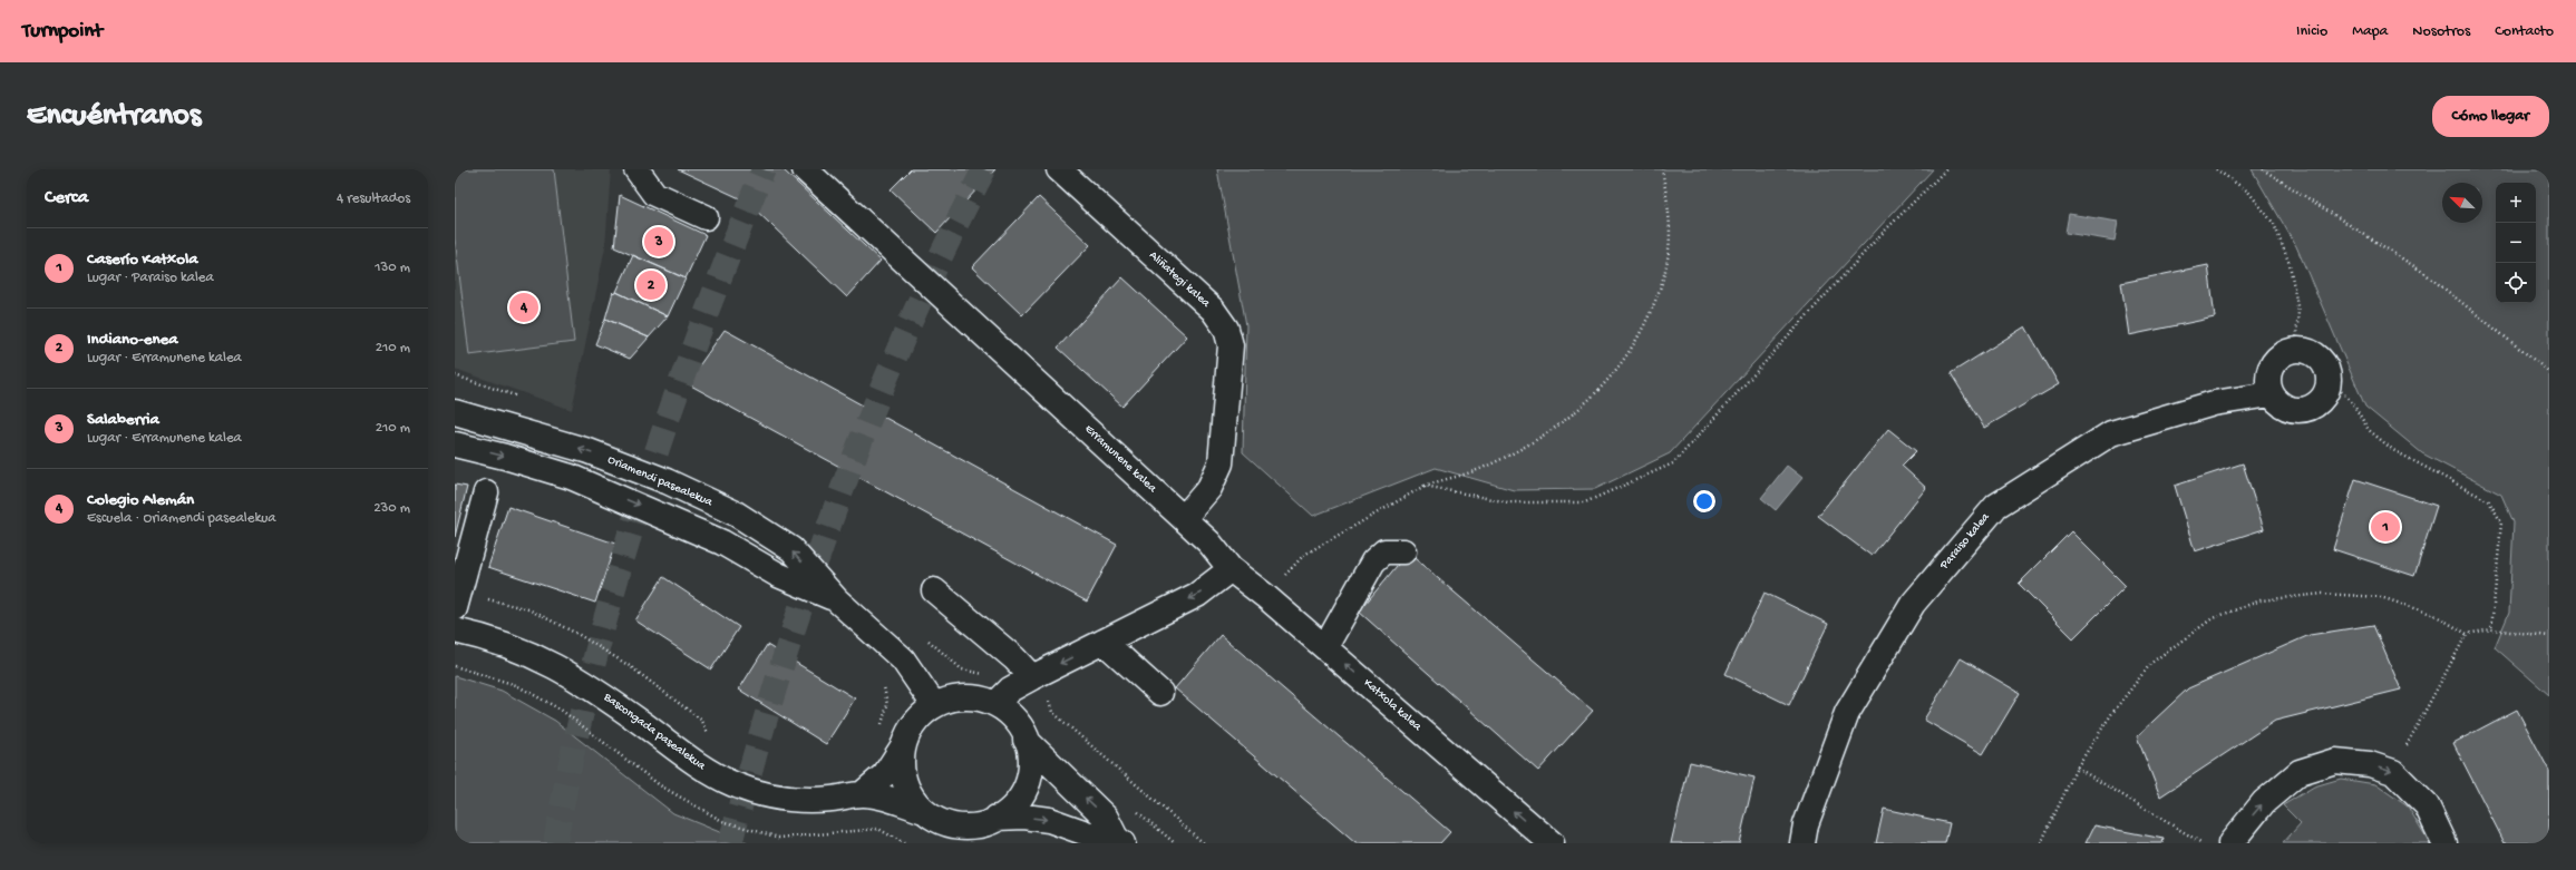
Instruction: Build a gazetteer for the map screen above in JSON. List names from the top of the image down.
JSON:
{
  "streets": {
    "street": [
      "Aliñategi kalea",
      "Erramunene kalea",
      "Oriamendi pasealekua",
      "Paraiso kalea",
      "Katxola kalea",
      "Bascongada pasealekua"
    ]
  },
  "crossings": [
    ["Aliñategi kalea", "Erramunene kalea"],
    ["Erramunene kalea", "Katxola kalea"],
    ["Oriamendi pasealekua", "Bascongada pasealekua"]
  ],
  "one_way": ["Katxola kalea"],
  "north": "top left",
  "page": {
    "header": "Turnpoint",
    "nav": [
      "Inicio",
      "Mapa",
      "Nosotros",
      "Contacto"
    ],
    "buttons": "Cómo llegar",
    "title": "Encuéntranos",
    "heading": ["Cerca", "4 resultados"],
    "map_buttons": ["+", "−"],
    "pins": [
      "3",
      "2",
      "4",
      "1"
    ],
    "list": [
      {
        "mark": "1",
        "name": "Caserío Katxola",
        "note": "Lugar · Paraiso kalea",
        "value": "130 m"
      },
      {
        "mark": "2",
        "name": "Indiano-enea",
        "note": "Lugar · Erramunene kalea",
        "value": "210 m"
      },
      {
        "mark": "3",
        "name": "Salaberria",
        "note": "Lugar · Erramunene kalea",
        "value": "210 m"
      },
      {
        "mark": "4",
        "name": "Colegio Alemán",
        "note": "Escuela · Oriamendi pasealekua",
        "value": "230 m"
      }
    ]
  }
}
